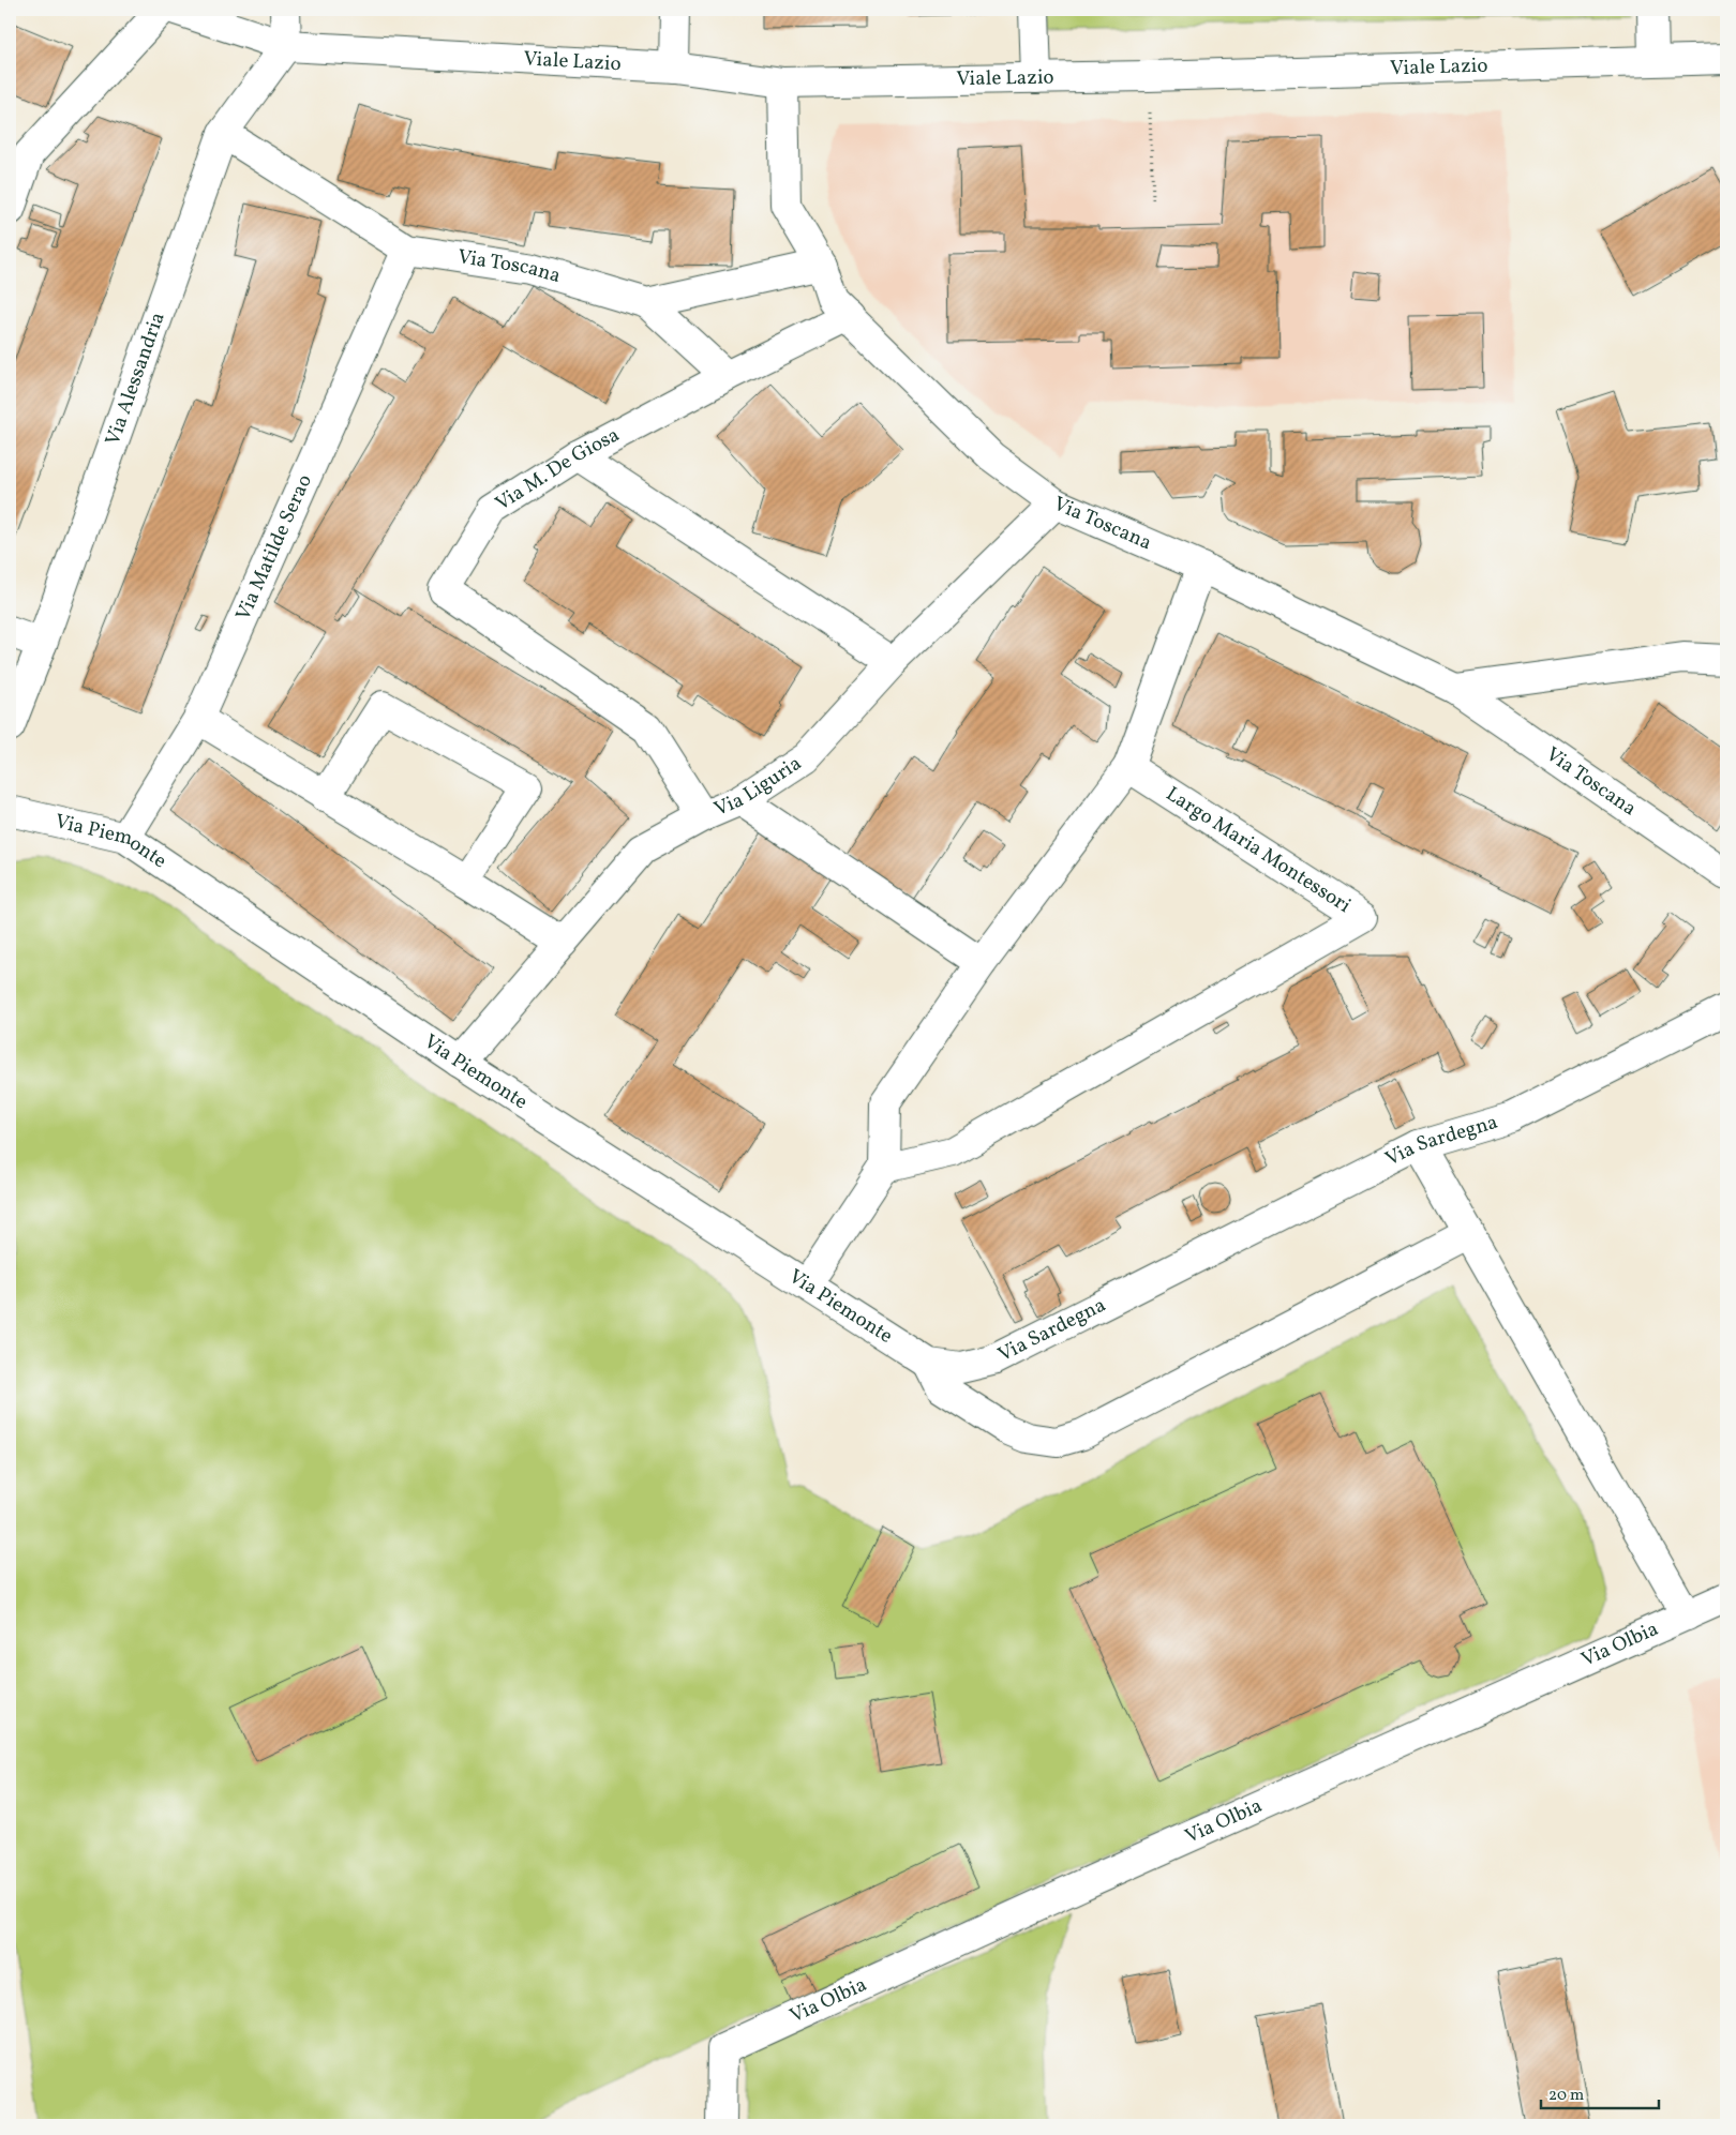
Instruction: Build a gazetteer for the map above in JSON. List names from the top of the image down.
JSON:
{
  "streets": {
    "street": [
      "Viale Lazio",
      "Via Toscana",
      "Via Alessandria",
      "Via M. De Giosa",
      "Via Matilde Serao",
      "Via Liguria",
      "Via Piemonte",
      "Largo Maria Montessori",
      "Via Sardegna",
      "Via Olbia"
    ]
  },
  "crossings": [
    ["Viale Lazio", "Via Toscana"],
    ["Viale Lazio", "Via Alessandria"],
    ["Via Toscana", "Via Alessandria"],
    ["Via Toscana", "Via M. De Giosa"],
    ["Via Toscana", "Via Matilde Serao"],
    ["Via Toscana", "Via Liguria"],
    ["Via M. De Giosa", "Via Liguria"],
    ["Via Matilde Serao", "Via Piemonte"],
    ["Via Liguria", "Via Piemonte"],
    ["Via Piemonte", "Via Sardegna"]
  ],
  "scale_bar": "20 m"
}
